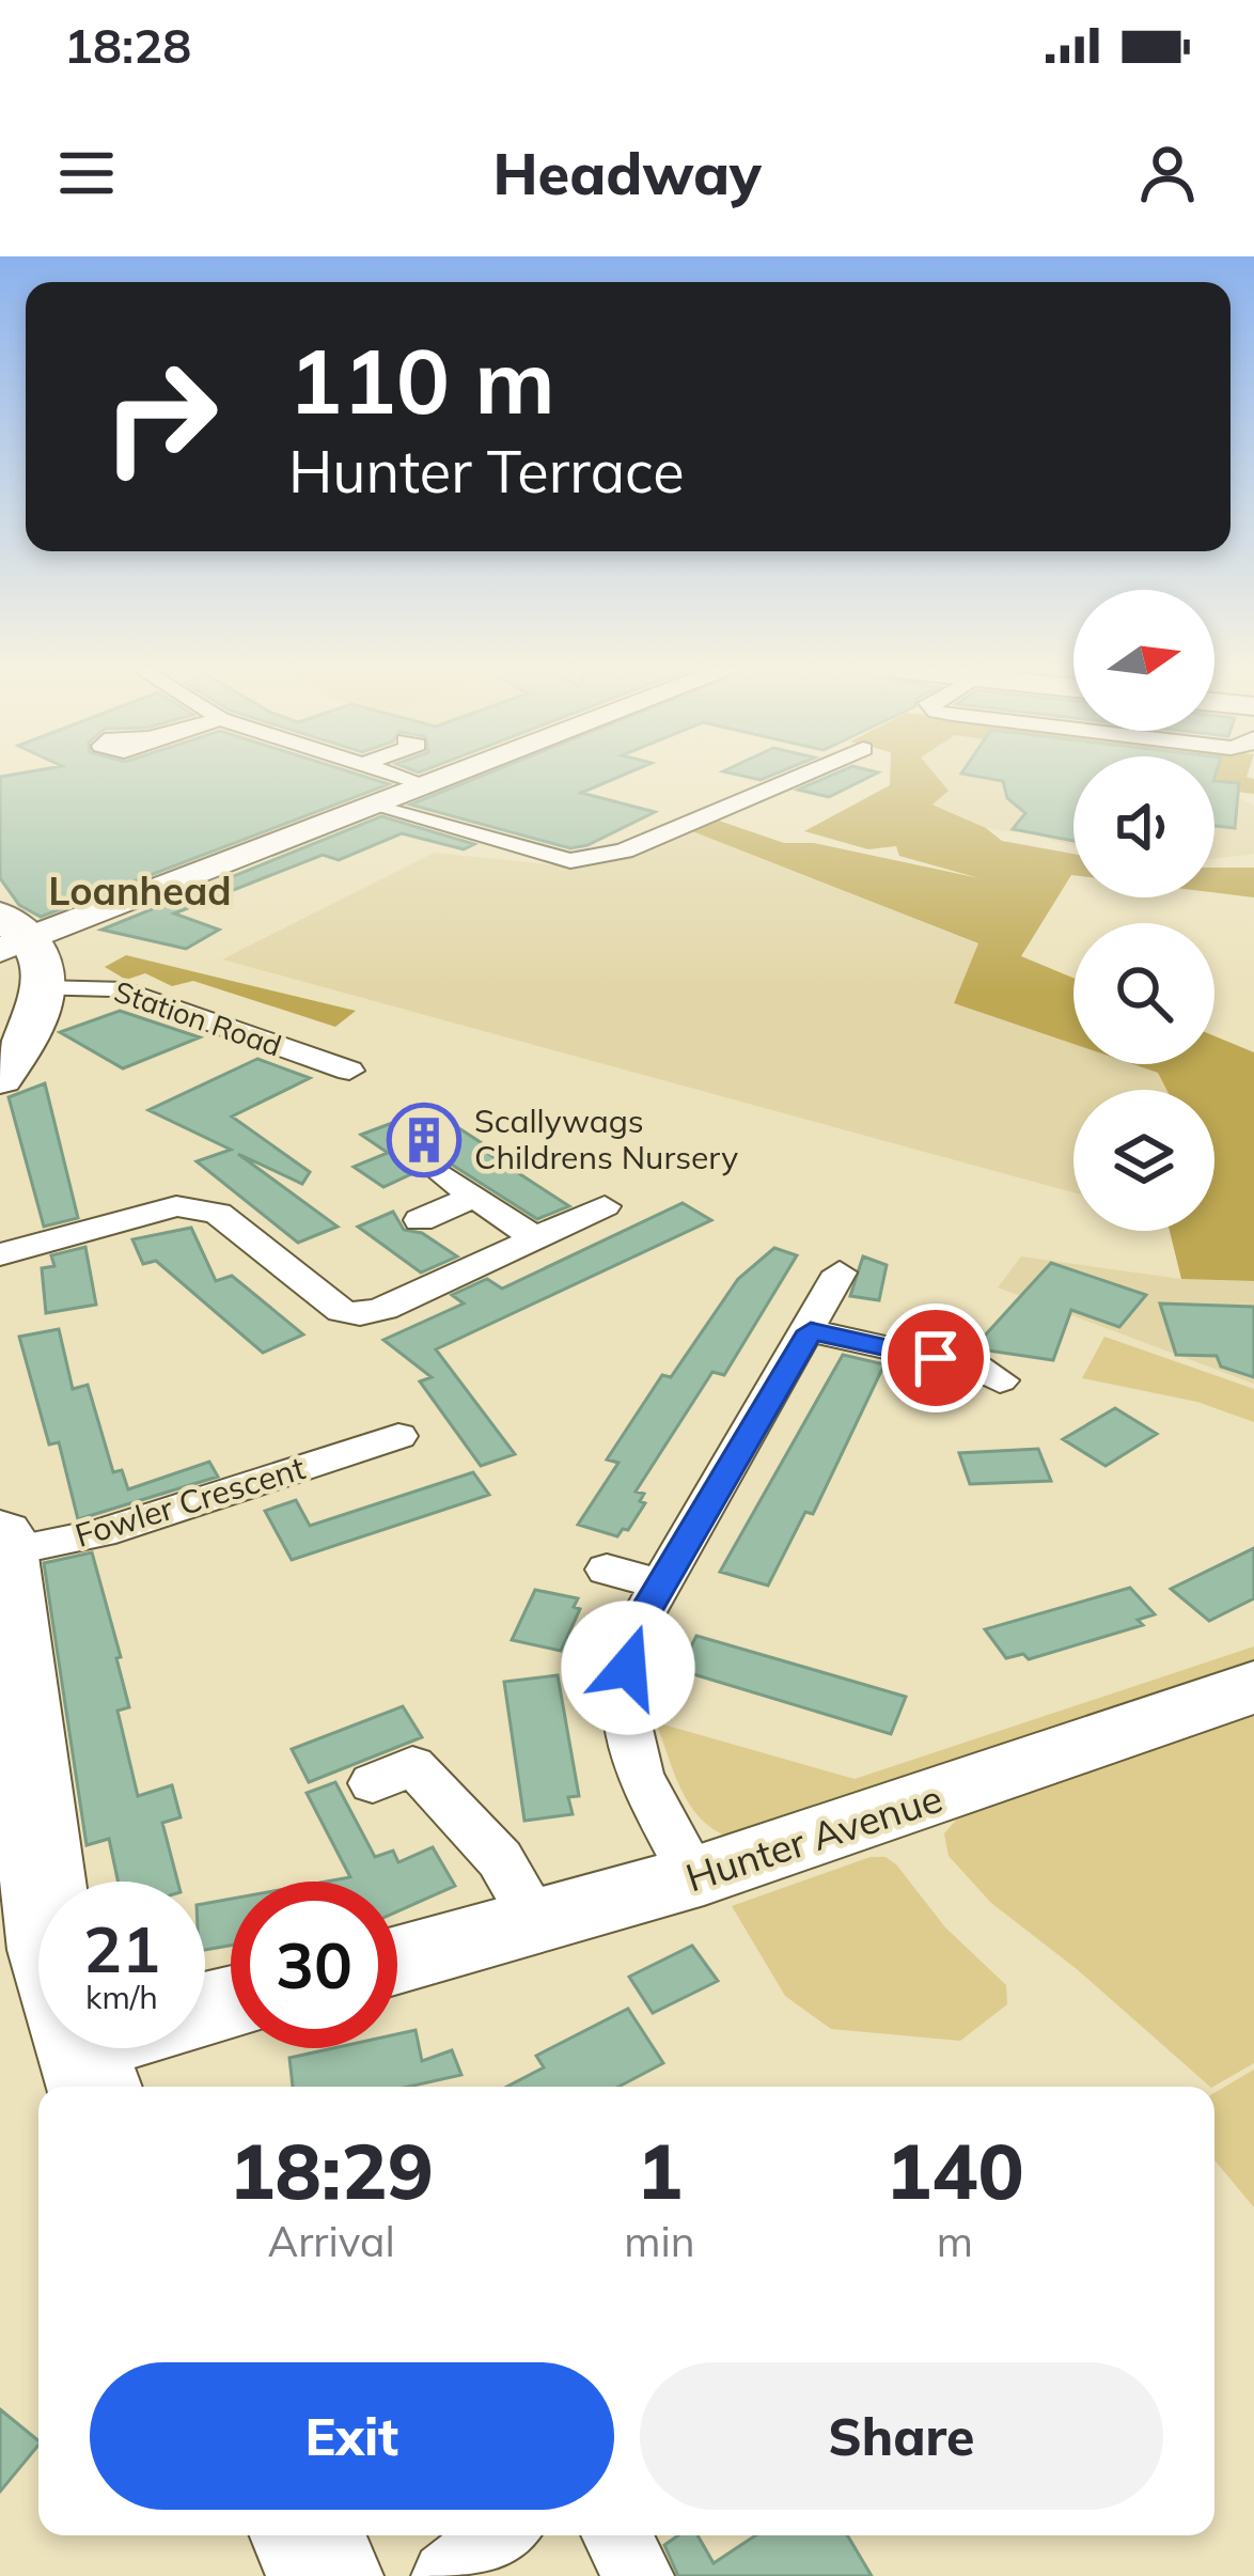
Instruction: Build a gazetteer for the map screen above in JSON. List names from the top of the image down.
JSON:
{
  "streets": {
    "main road": ["Hunter Avenue"],
    "street": ["Station Road", "Fowler Crescent"]
  },
  "districts": ["Loanhead"],
  "places": {
    "building": ["Scallywags Childrens Nursery"]
  },
  "north": "right",
  "page": {
    "status": "18:28",
    "header": "Headway",
    "turn": ["110 m", "Hunter Terrace"],
    "speed": "21 km/h",
    "limit": "30",
    "eta": [
      "18:29",
      "Arrival",
      "1",
      "min",
      "140",
      "m"
    ],
    "buttons": ["Exit", "Share"]
  }
}
